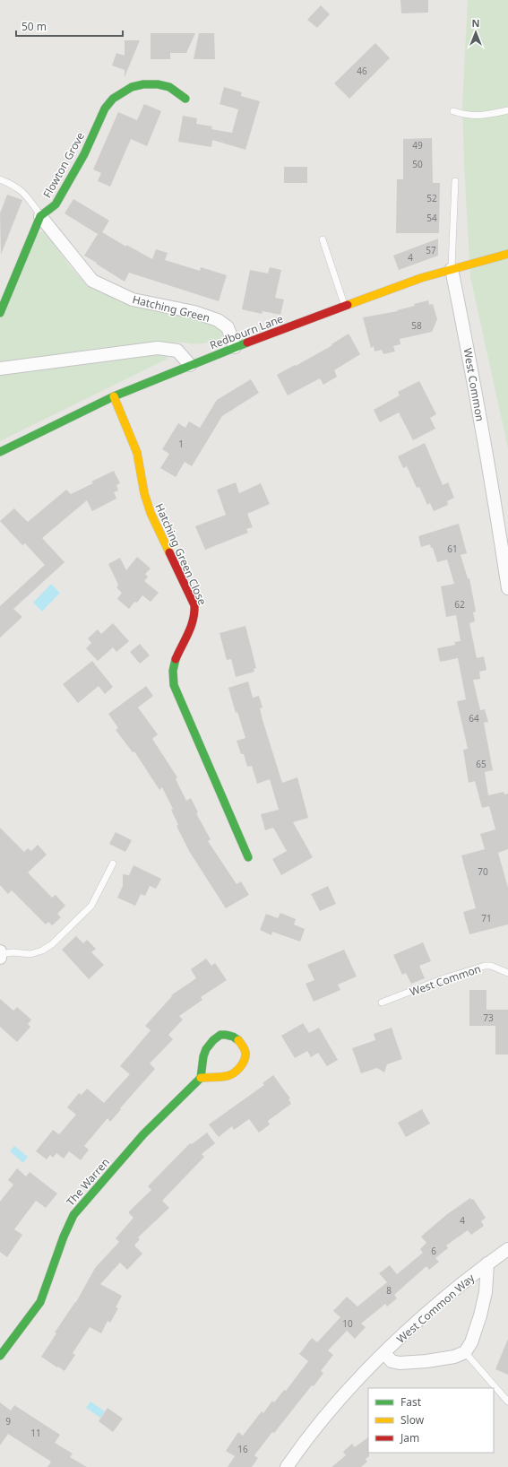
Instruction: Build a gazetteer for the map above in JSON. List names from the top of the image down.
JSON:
{
  "streets": {
    "street": [
      "Flowton Grove",
      "Hatching Green",
      "Redbourn Lane",
      "West Common",
      "Hatching Green Close",
      "The Warren",
      "West Common Way"
    ]
  },
  "crossings": [
    ["Flowton Grove", "Hatching Green"],
    ["Hatching Green", "Redbourn Lane"],
    ["Redbourn Lane", "West Common"],
    ["Redbourn Lane", "Hatching Green Close"]
  ],
  "house_numbers": [
    "46",
    "49",
    "50",
    "52",
    "54",
    "57",
    "4",
    "58",
    "1",
    "61",
    "62",
    "64",
    "65",
    "70",
    "71",
    "73",
    "4",
    "6",
    "8",
    "10",
    "9",
    "11",
    "16"
  ],
  "legend": ["Fast", "Slow", "Jam"],
  "scale_bar": "50 m",
  "north": "top"
}
